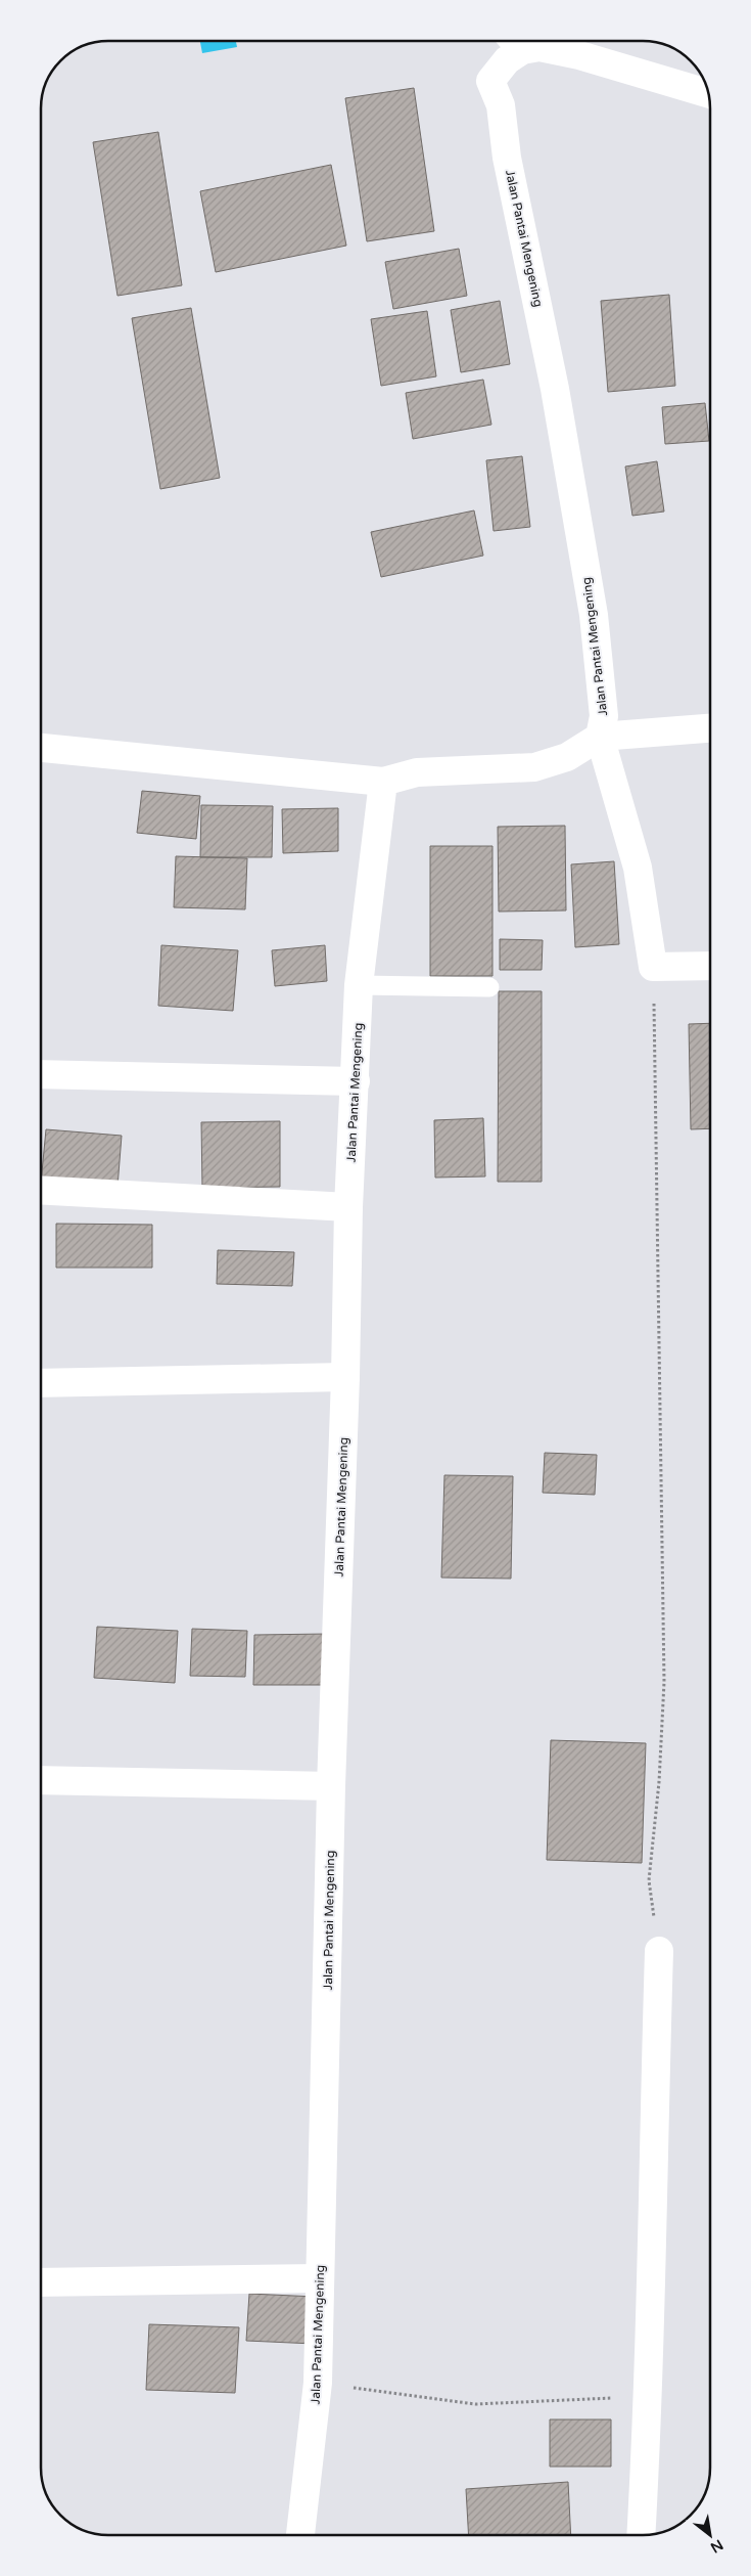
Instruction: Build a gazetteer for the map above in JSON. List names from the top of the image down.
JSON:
{
  "streets": {
    "street": ["Jalan Pantai Mengening"]
  },
  "north": "bottom right"
}
